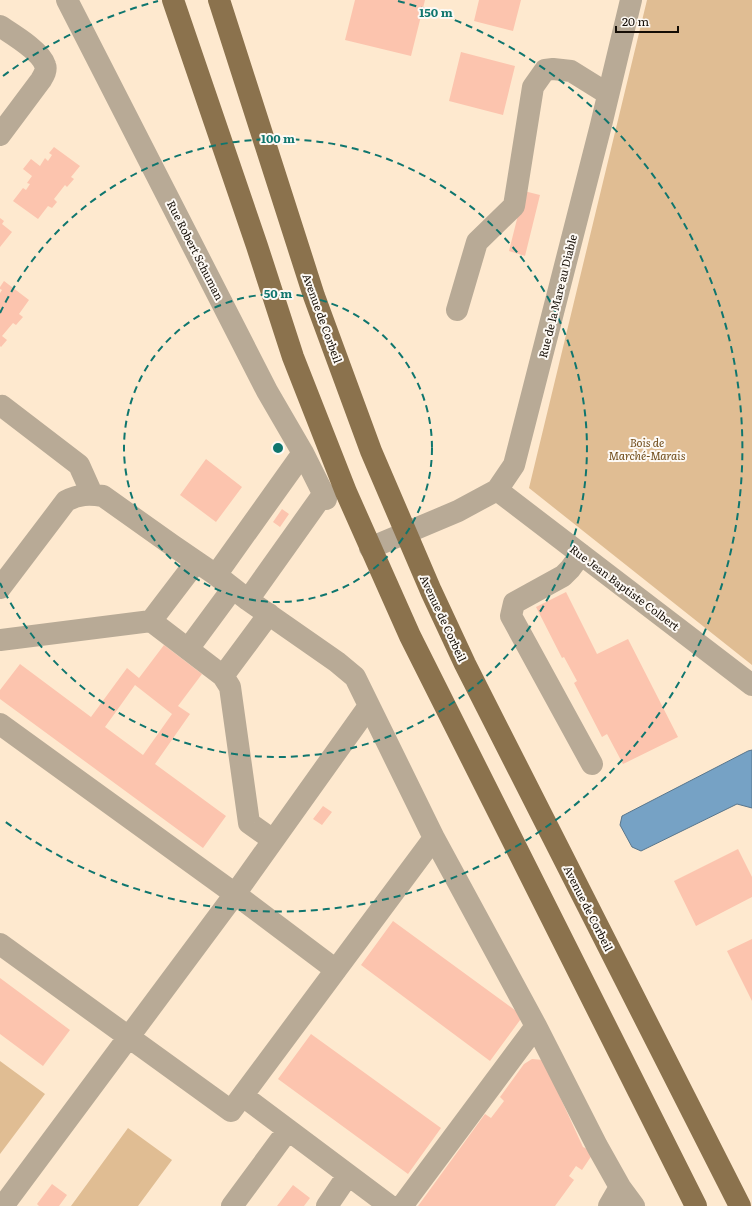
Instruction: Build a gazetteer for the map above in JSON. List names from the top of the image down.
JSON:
{
  "streets": {
    "main road": ["Avenue de Corbeil"],
    "street": ["Rue Robert Schuman", "Rue de la Mare au Diable", "Rue Jean Baptiste Colbert"]
  },
  "crossings": [
    ["Rue de la Mare au Diable", "Avenue de Corbeil"],
    ["Rue de la Mare au Diable", "Rue Jean Baptiste Colbert"]
  ],
  "parks": ["Bois de Marché-Marais"],
  "scale_bar": "20 m",
  "rings": ["150 m", "100 m", "50 m"]
}
